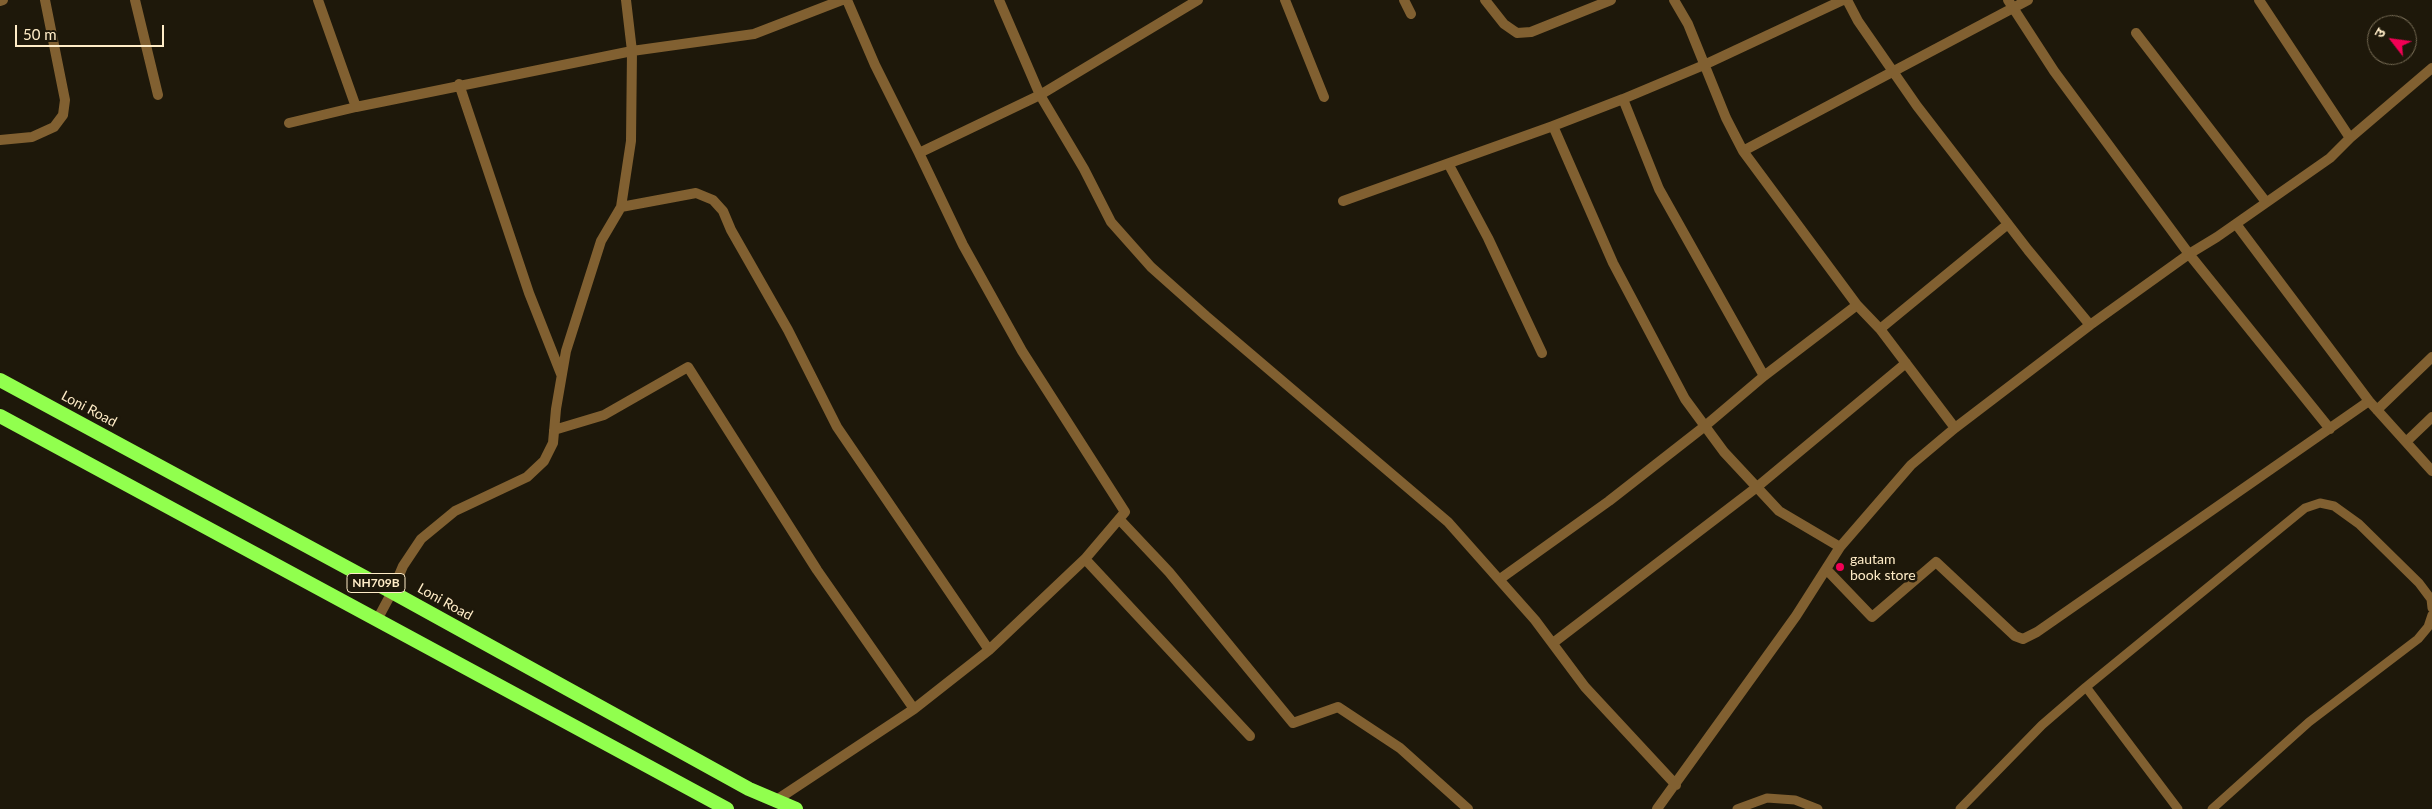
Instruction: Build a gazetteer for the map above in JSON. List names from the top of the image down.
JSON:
{
  "streets": {
    "highway": ["Loni Road", "NH709B"]
  },
  "places": ["gautam book store"],
  "scale_bar": "50 m",
  "north": "top left"
}
